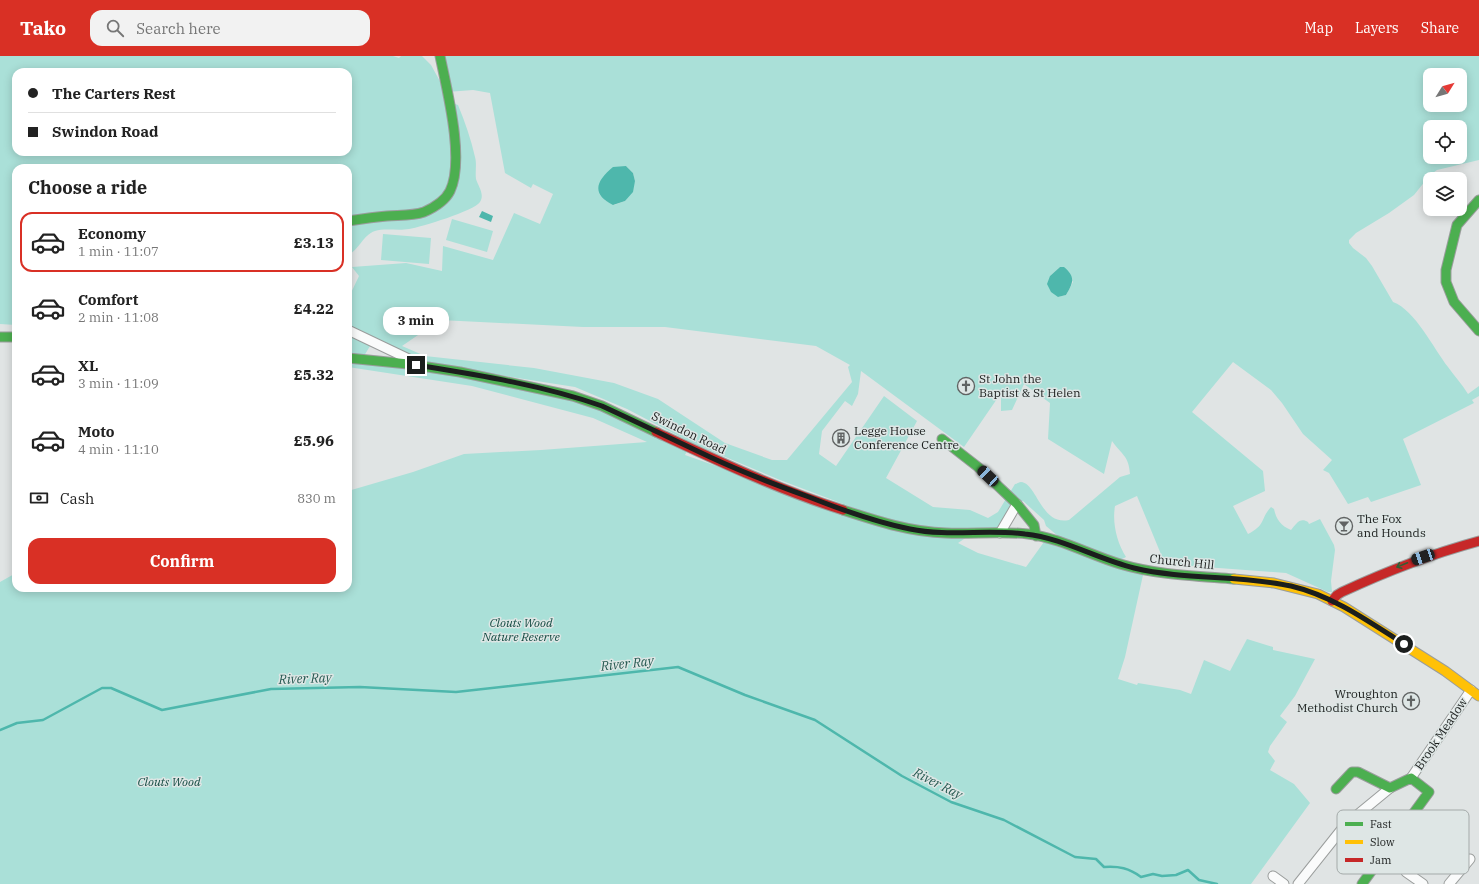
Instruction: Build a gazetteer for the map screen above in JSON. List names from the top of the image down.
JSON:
{
  "streets": {
    "main road": ["Swindon Road", "Church Hill"],
    "street": ["Brook Meadow"]
  },
  "crossings": [
    ["Swindon Road", "Church Hill"],
    ["Church Hill", "Brook Meadow"]
  ],
  "water": ["River Ray"],
  "parks": ["Clouts Wood Nature Reserve", "Clouts Wood"],
  "places": {
    "church": ["St John the Baptist & St Helen", "Wroughton Methodist Church"],
    "building": ["Legge House Conference Centre"],
    "bar": ["The Fox and Hounds"]
  },
  "legend": ["Fast", "Slow", "Jam"],
  "north": "top right",
  "page": {
    "header": "Tako",
    "search": "Search here",
    "nav": ["Map", "Layers", "Share"],
    "banner": ["The Carters Rest", "Swindon Road"],
    "heading": "Choose a ride",
    "list": [
      {
        "name": "Economy",
        "note": "1 min · 11:07",
        "value": "£3.13"
      },
      {
        "name": "Comfort",
        "note": "2 min · 11:08",
        "value": "£4.22"
      },
      {
        "name": "XL",
        "note": "3 min · 11:09",
        "value": "£5.32"
      },
      {
        "name": "Moto",
        "note": "4 min · 11:10",
        "value": "£5.96"
      }
    ],
    "bubble": "3 min",
    "pay": ["Cash", "830 m"],
    "buttons": "Confirm"
  }
}
